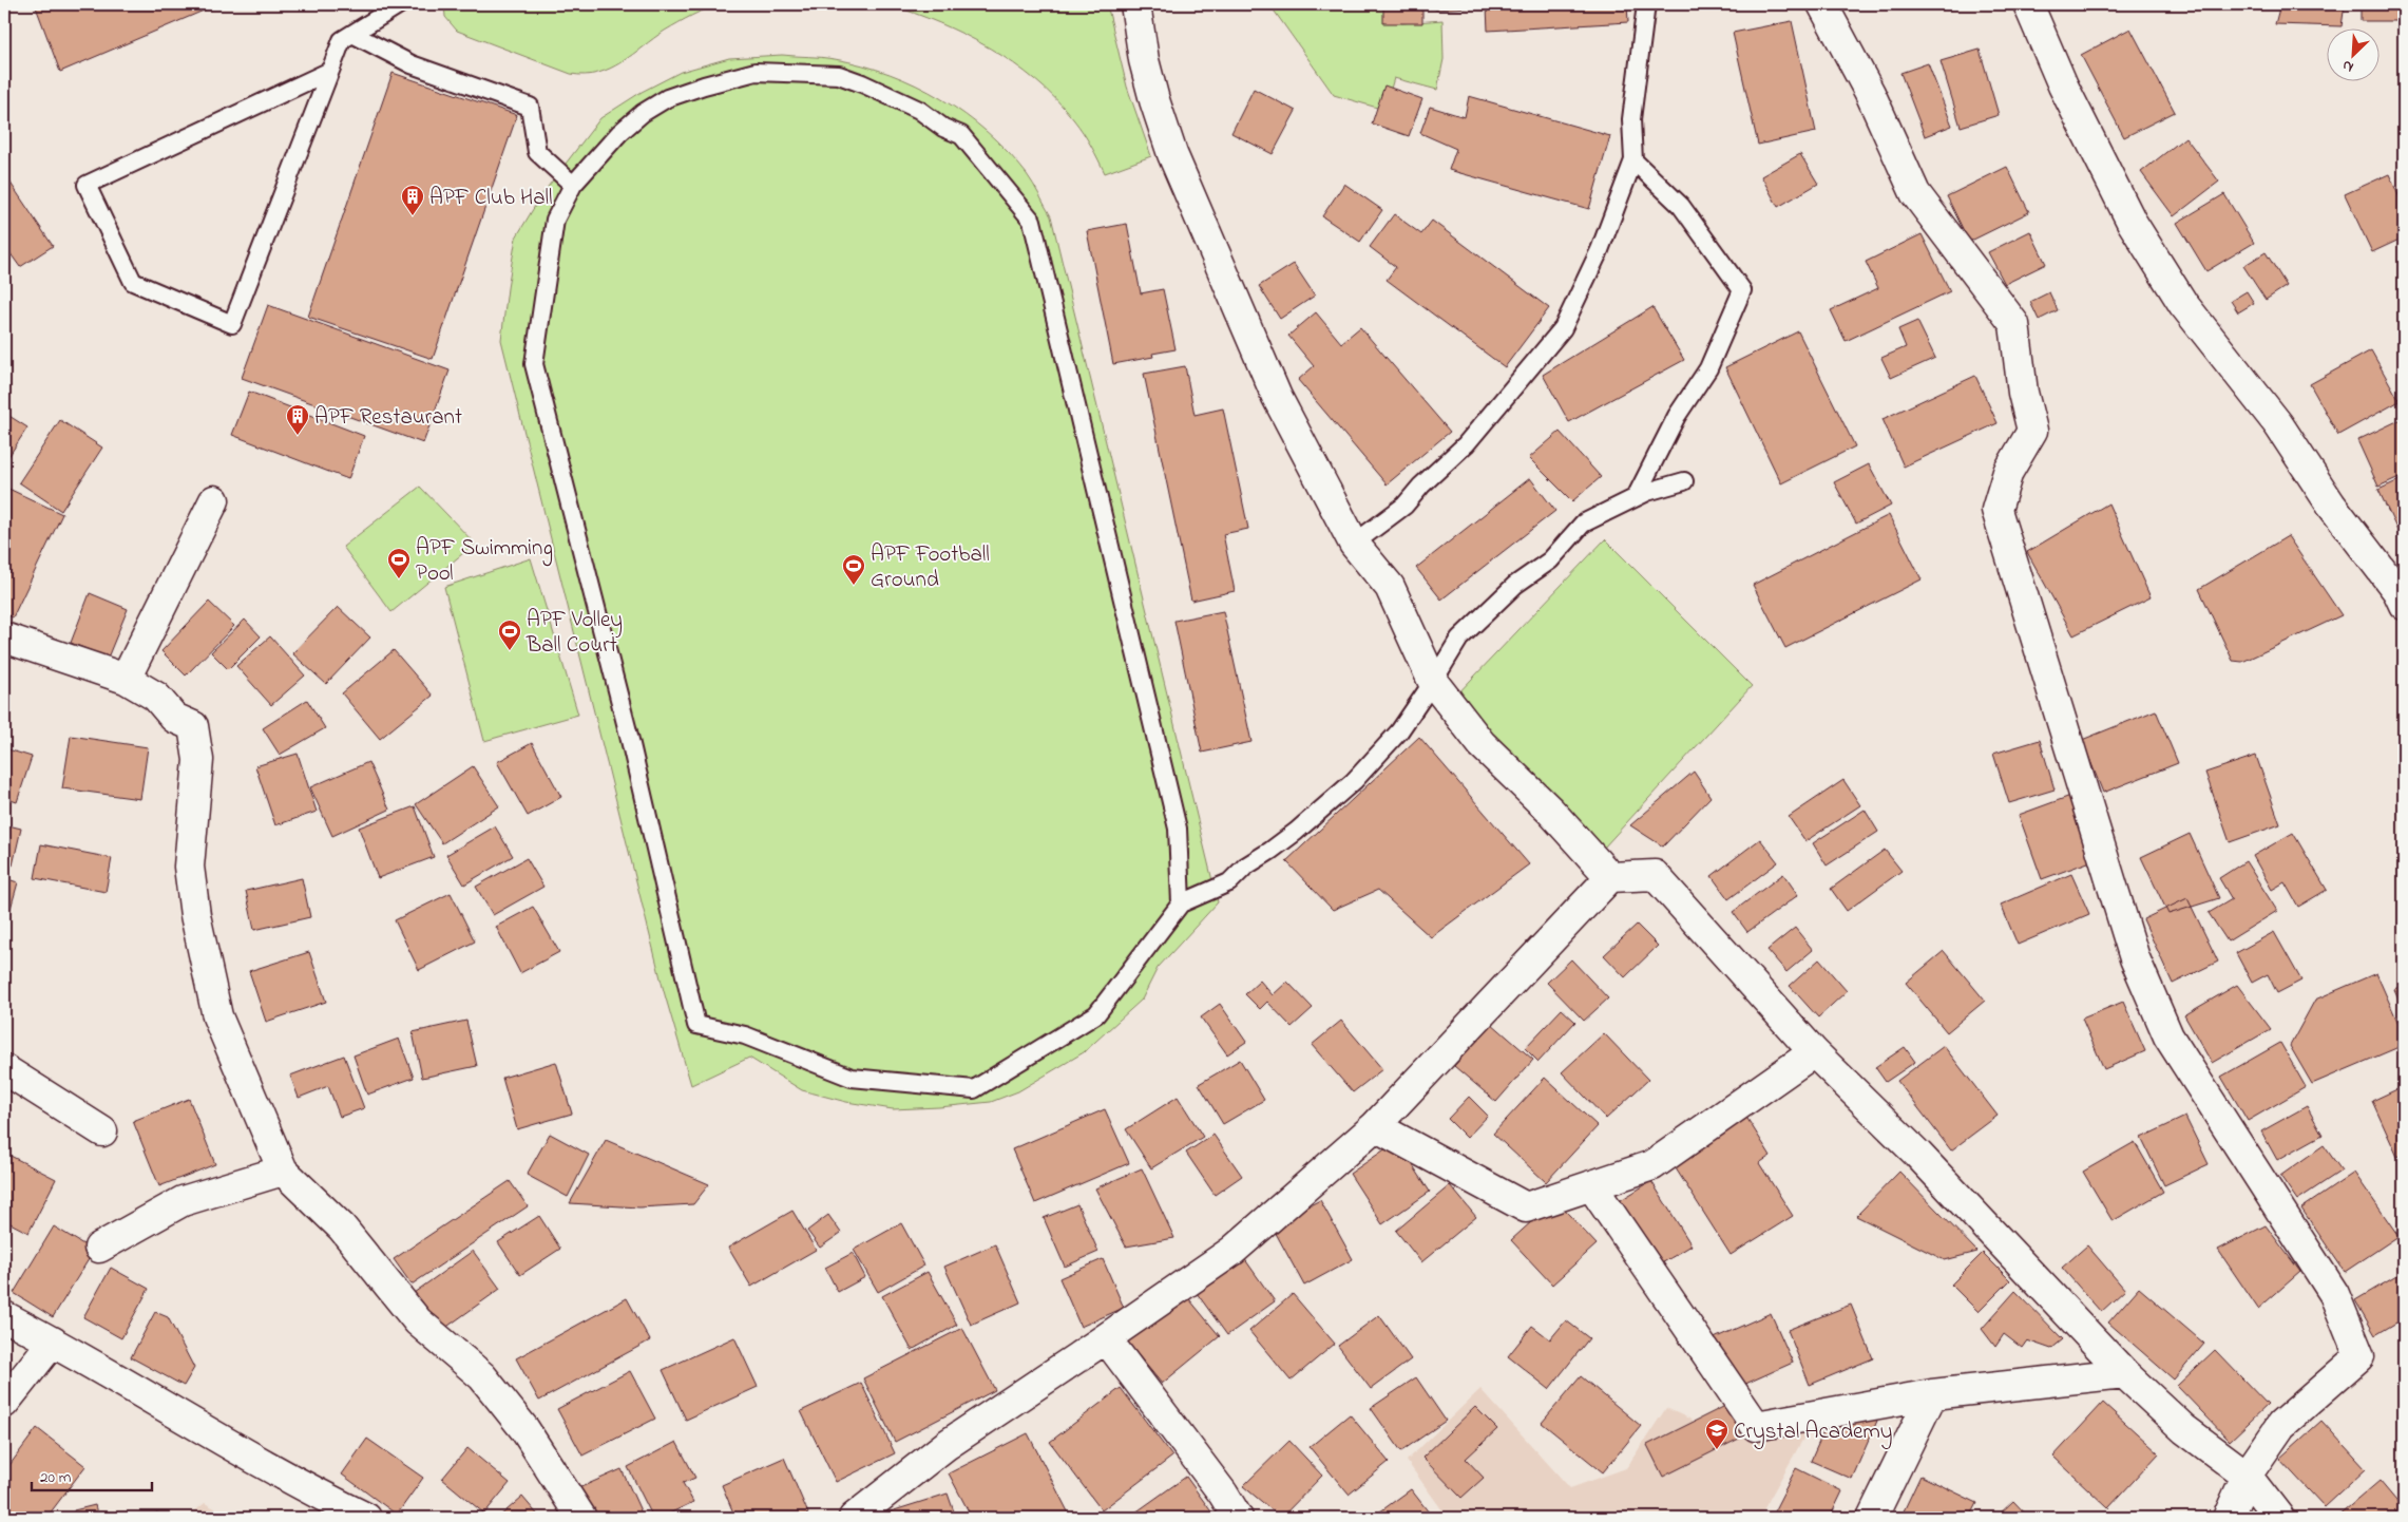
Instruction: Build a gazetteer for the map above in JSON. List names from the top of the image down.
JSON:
{
  "places": {
    "building": ["APF Club Hall", "APF Restaurant"],
    "sports": ["APF Swimming Pool", "APF Football Ground", "APF Volley Ball Court"],
    "school or university": ["Crystal Academy"]
  },
  "scale_bar": "20 m",
  "north": "bottom left"
}
